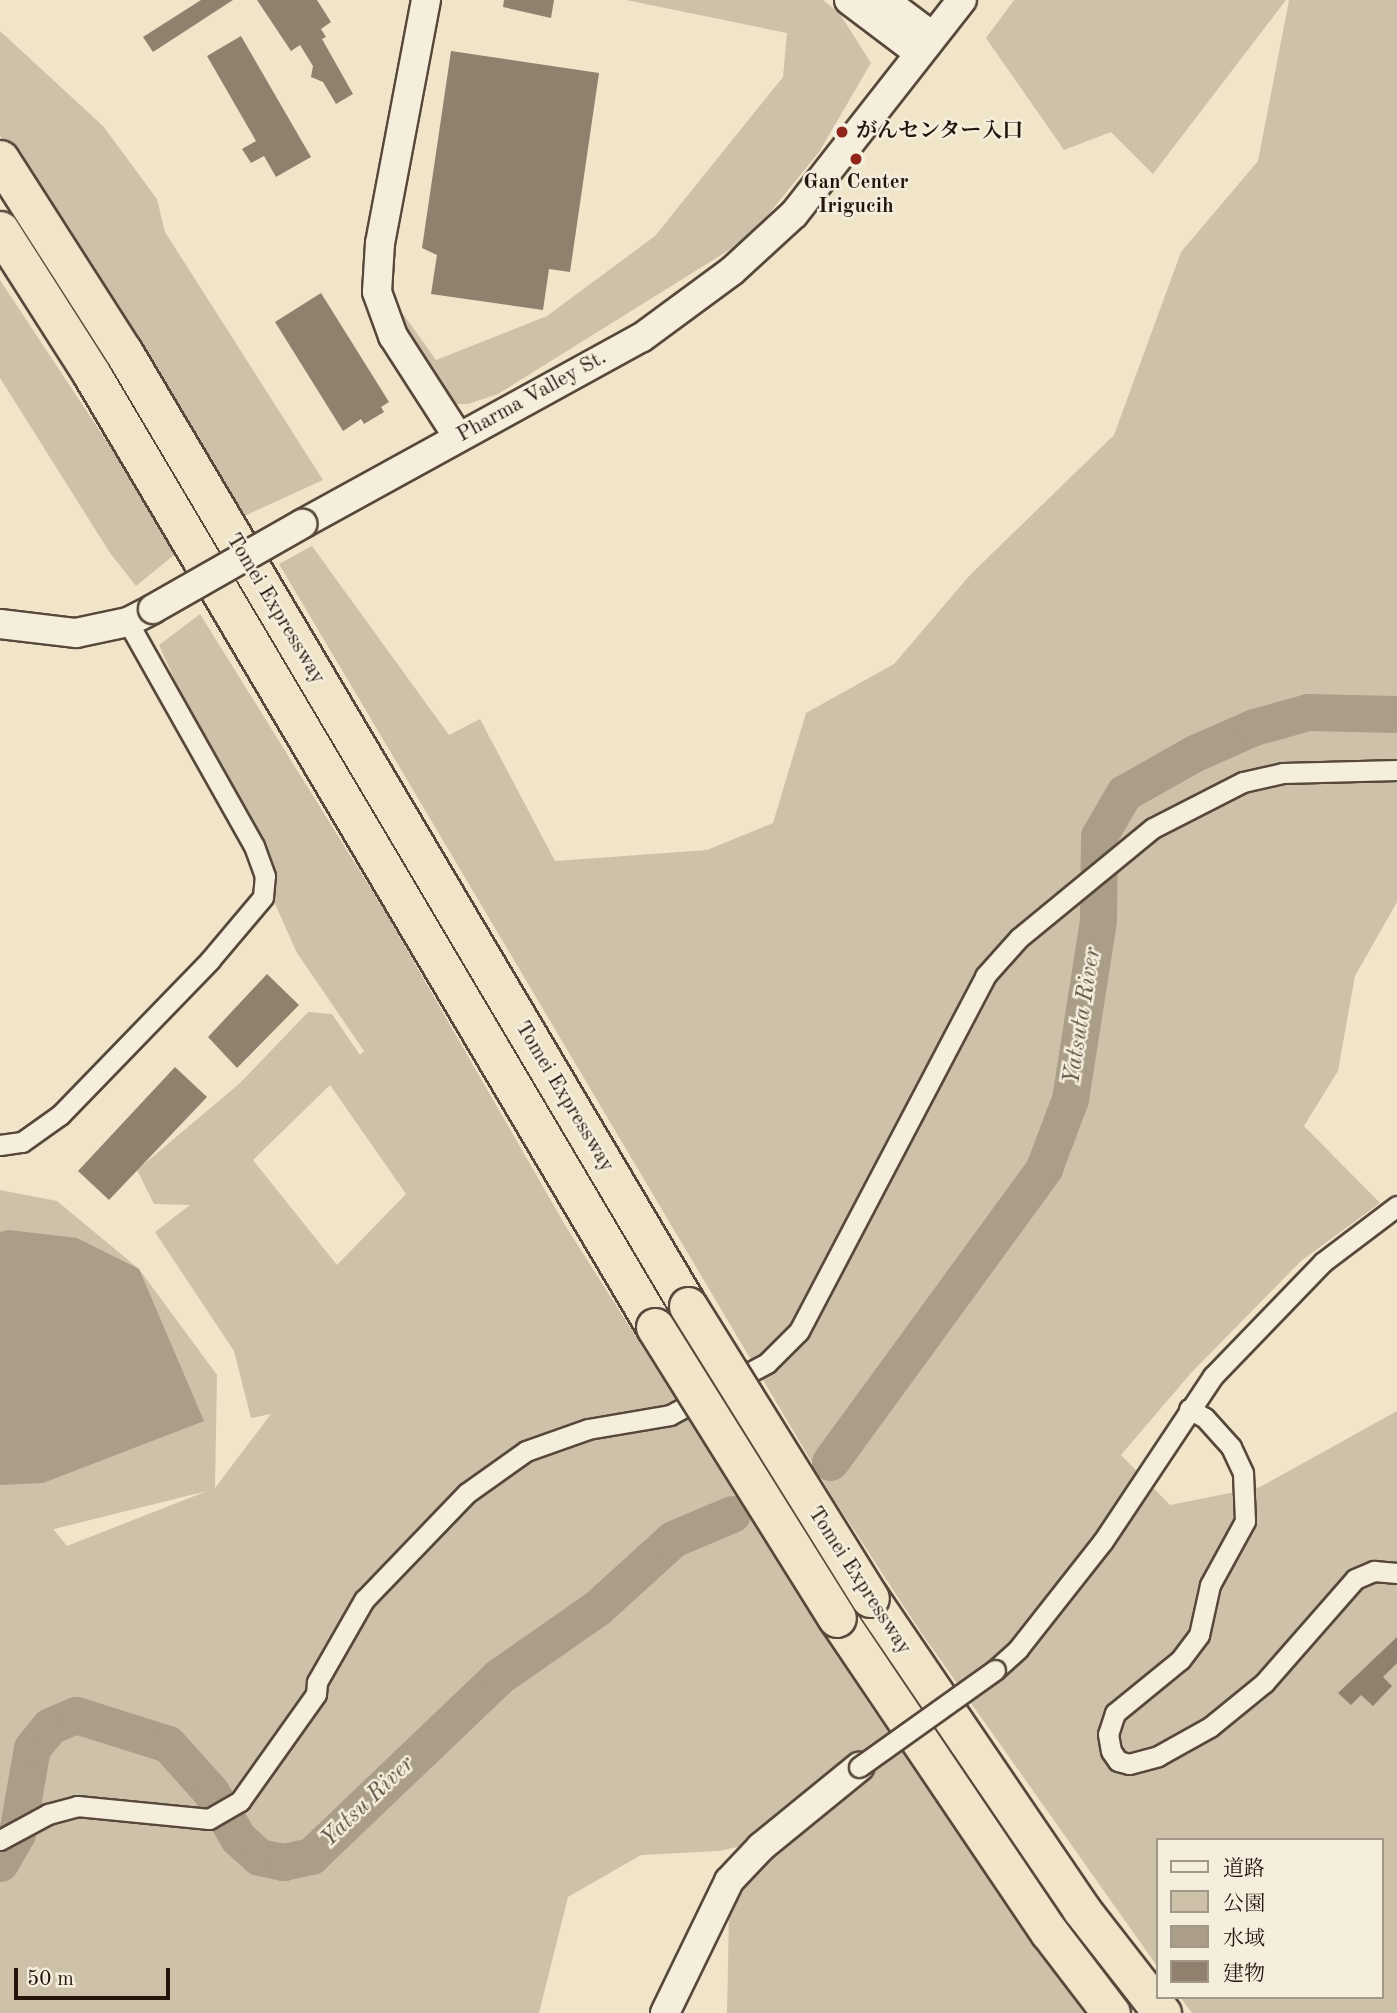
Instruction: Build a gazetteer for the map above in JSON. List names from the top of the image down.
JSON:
{
  "streets": {
    "highway": ["Tomei Expressway"],
    "street": ["Pharma Valley St."]
  },
  "water": ["Yatsuta River", "Yatsu River"],
  "places": ["がんセンター入口", "Gan Center Irigucih"],
  "legend": [
    "道路",
    "公園",
    "水域",
    "建物"
  ],
  "scale_bar": "50 m"
}
